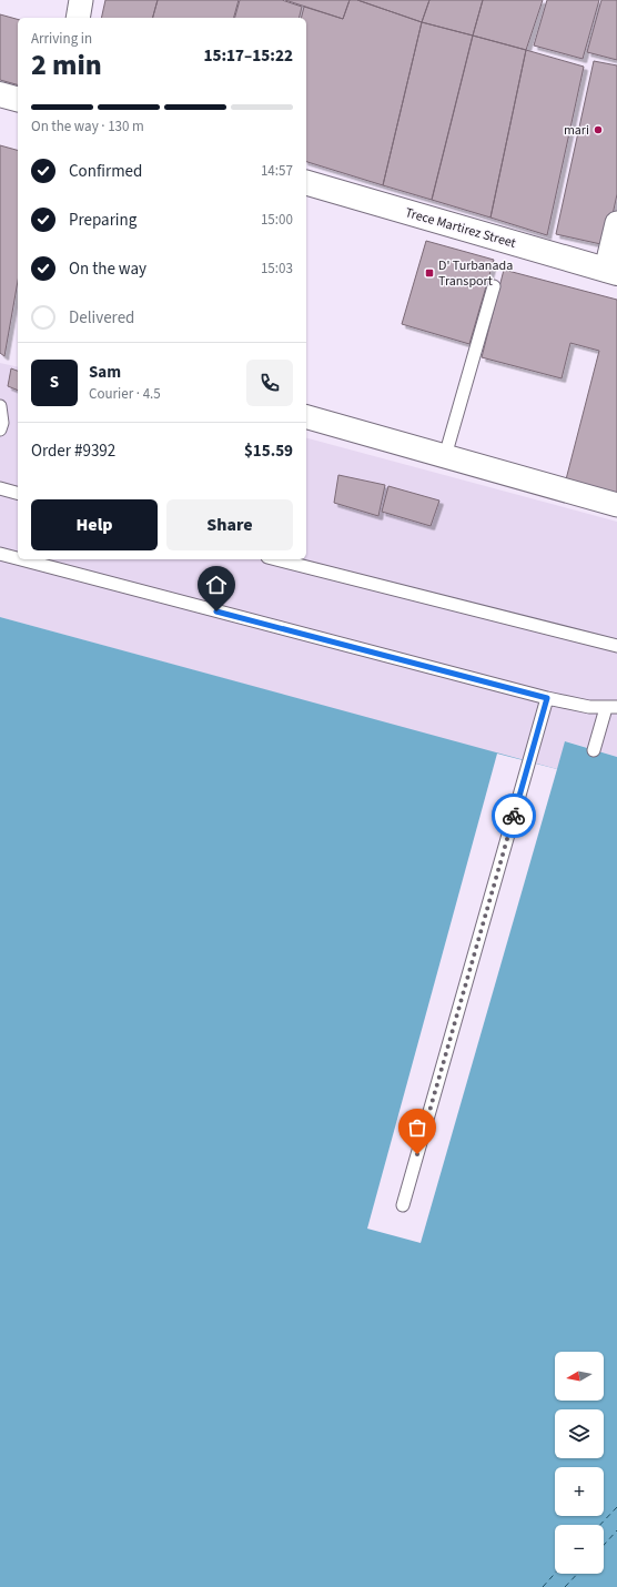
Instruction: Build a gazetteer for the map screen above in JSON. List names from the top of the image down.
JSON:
{
  "streets": {
    "main road": ["Trece Martirez Street"]
  },
  "places": {
    "other": ["mari"],
    "transit": ["D' Turbanada Transport"]
  },
  "north": "left",
  "page": {
    "heading": ["2 min", "Arriving in", "15:17–15:22"],
    "panel": [
      "Sam",
      "Courier · 4.5",
      "Order #9392",
      "$15.59"
    ],
    "bar": "On the way · 130 m",
    "list": [
      ["Confirmed", "14:57"],
      ["Preparing", "15:00"],
      ["On the way", "15:03"],
      "Delivered"
    ],
    "round": "S",
    "buttons": ["Help", "Share"],
    "map_buttons": ["+", "−"]
  }
}
